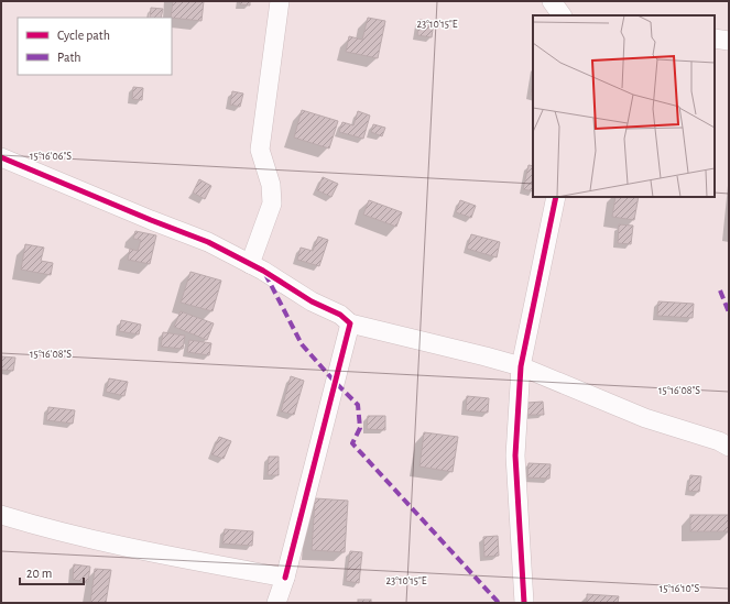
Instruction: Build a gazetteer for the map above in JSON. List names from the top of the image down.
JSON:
{
  "legend": ["Cycle path", "Path"],
  "scale_bar": "20 m",
  "coordinates": [
    "23°10'15\"E",
    "15°16'06\"S",
    "15°16'08\"S",
    "15°16'10\"S"
  ]
}
